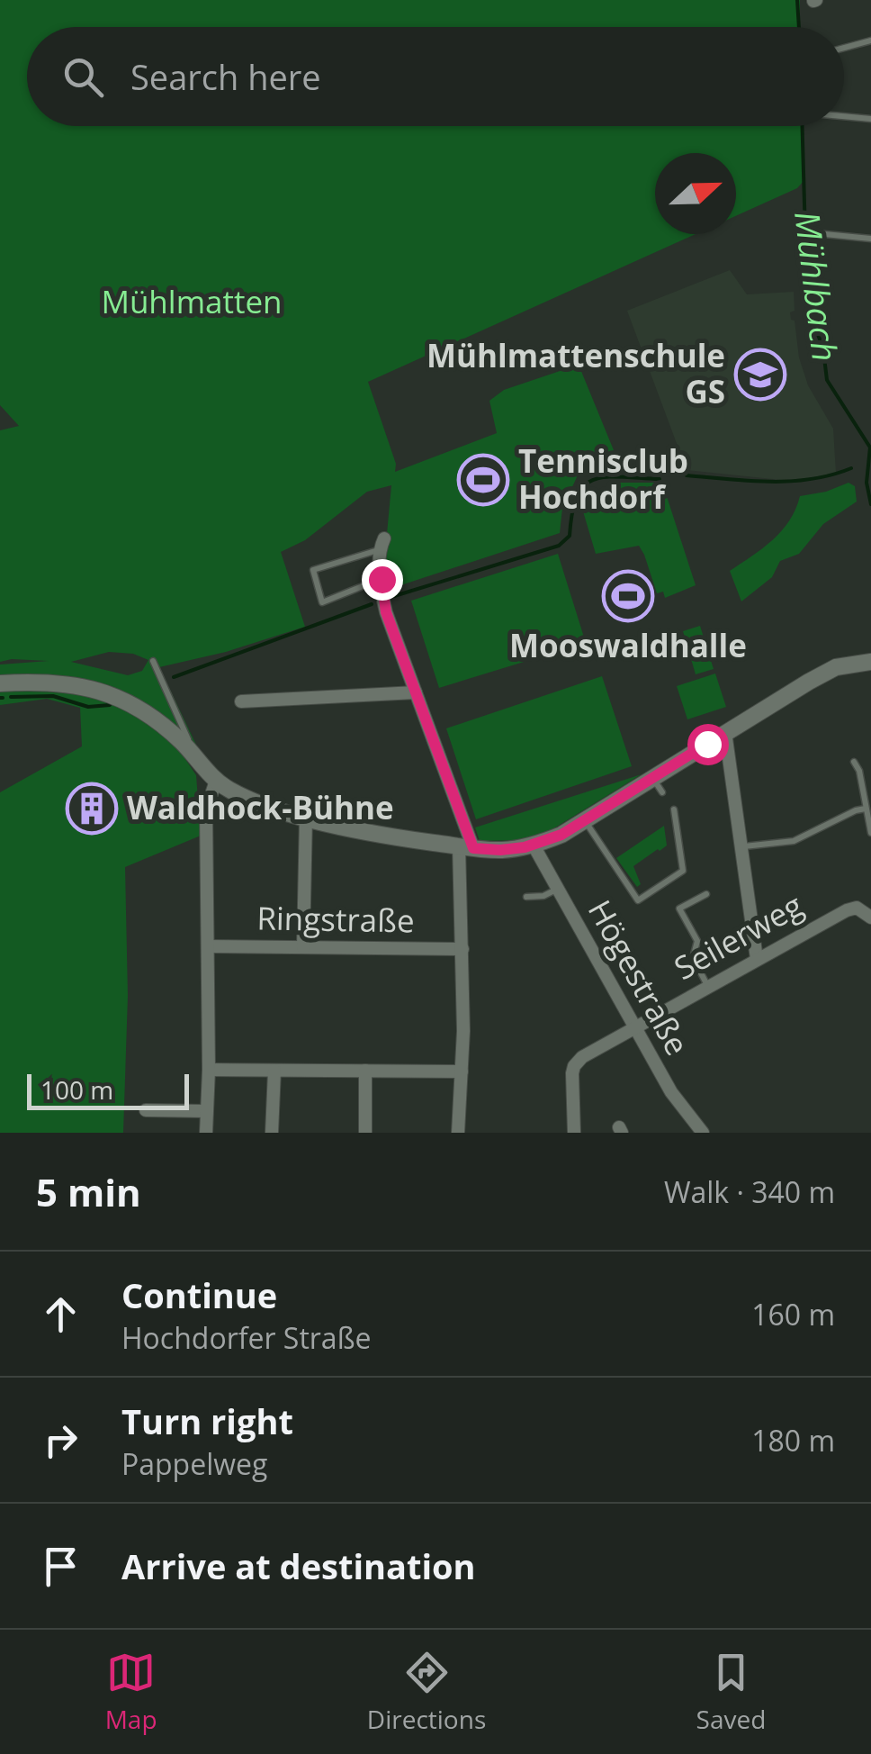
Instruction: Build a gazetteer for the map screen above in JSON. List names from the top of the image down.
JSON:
{
  "streets": {
    "street": ["Ringstraße", "Seilerweg", "Högestraße"]
  },
  "crossings": [
    ["Seilerweg", "Högestraße"]
  ],
  "water": ["Mühlbach"],
  "parks": ["Mühlmatten"],
  "places": {
    "school or university": ["Mühlmattenschule GS"],
    "sports": ["Tennisclub Hochdorf", "Mooswaldhalle"],
    "building": ["Waldhock-Bühne"]
  },
  "scale_bar": "100 m",
  "north": "right",
  "page": {
    "search": "Search here",
    "scale": "100 m",
    "heading": ["5 min", "Walk · 340 m"],
    "list": [
      ["Continue", "Hochdorfer Straße", "160 m"],
      ["Turn right", "Pappelweg", "180 m"],
      "Arrive at destination"
    ],
    "nav": ["Map", "Directions", "Saved"]
  }
}
